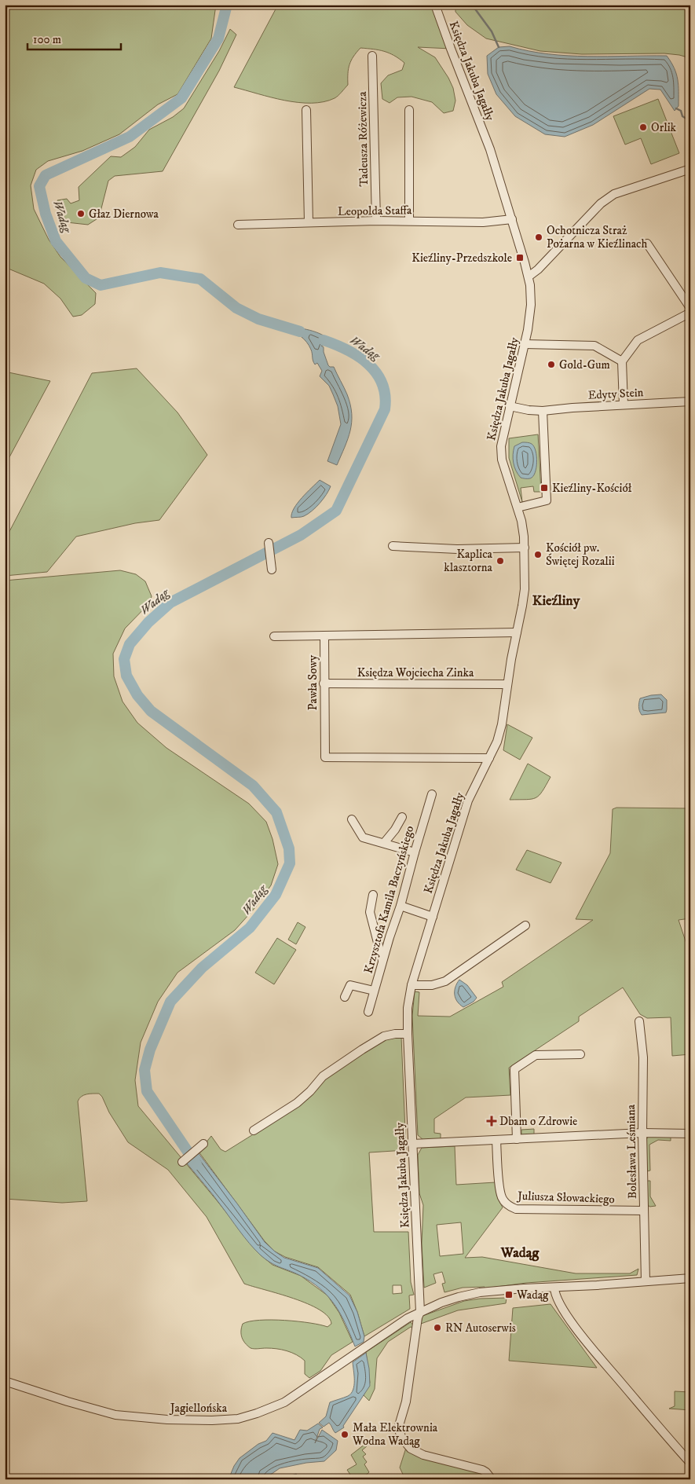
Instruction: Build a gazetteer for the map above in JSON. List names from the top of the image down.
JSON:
{
  "streets": {
    "street": [
      "Księdza Jakuba Jagałły",
      "Tadeusza Różewicza",
      "Leopolda Staffa",
      "Edyty Stein",
      "Księdza Wojciecha Zinka",
      "Pawła Sowy",
      "Krzysztofa Kamila Baczyńskiego",
      "Bolesława Leśmiana",
      "Juliusza Słowackiego",
      "Jagiellońska"
    ]
  },
  "crossings": [
    ["Księdza Jakuba Jagałły", "Leopolda Staffa"],
    ["Księdza Jakuba Jagałły", "Edyty Stein"],
    ["Księdza Jakuba Jagałły", "Księdza Wojciecha Zinka"],
    ["Księdza Jakuba Jagałły", "Pawła Sowy"],
    ["Księdza Jakuba Jagałły", "Jagiellońska"],
    ["Tadeusza Różewicza", "Leopolda Staffa"],
    ["Księdza Wojciecha Zinka", "Pawła Sowy"],
    ["Bolesława Leśmiana", "Juliusza Słowackiego"]
  ],
  "districts": ["Kieźliny", "Wadąg"],
  "water": ["Wadąg"],
  "places": {
    "other": [
      "Orlik",
      "Głaz Diernowa",
      "Ochotnicza Straż Pożarna w Kieźlinach",
      "Gold-Gum",
      "Kościół pw. Świętej Rozalii",
      "Kaplica klasztorna",
      "RN Autoserwis",
      "Mała Elektrownia Wodna Wadąg"
    ],
    "transit": ["Kieźliny-Przedszkole", "Kieźliny-Kościół", "Wadąg"],
    "health": ["Dbam o Zdrowie"]
  },
  "scale_bar": "100 m"
}
